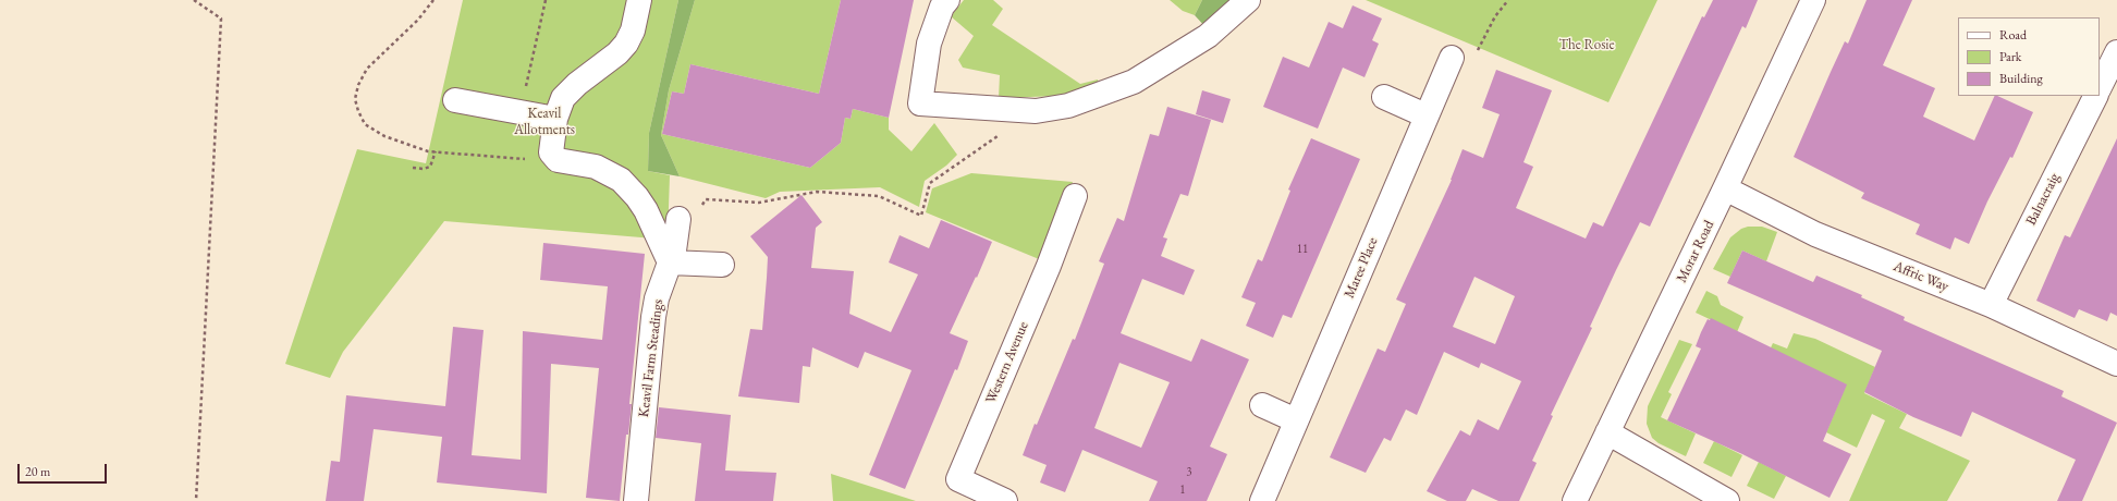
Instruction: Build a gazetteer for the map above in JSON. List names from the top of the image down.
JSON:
{
  "streets": {
    "street": [
      "Balnacraig",
      "Morar Road",
      "Maree Place",
      "Affric Way",
      "Keavil Farm Steadings",
      "Western Avenue"
    ]
  },
  "crossings": [
    ["Balnacraig", "Affric Way"],
    ["Morar Road", "Affric Way"]
  ],
  "parks": ["The Rosie", "Keavil Allotments"],
  "house_numbers": ["11", "3", "1"],
  "legend": ["Road", "Park", "Building"],
  "scale_bar": "20 m"
}
